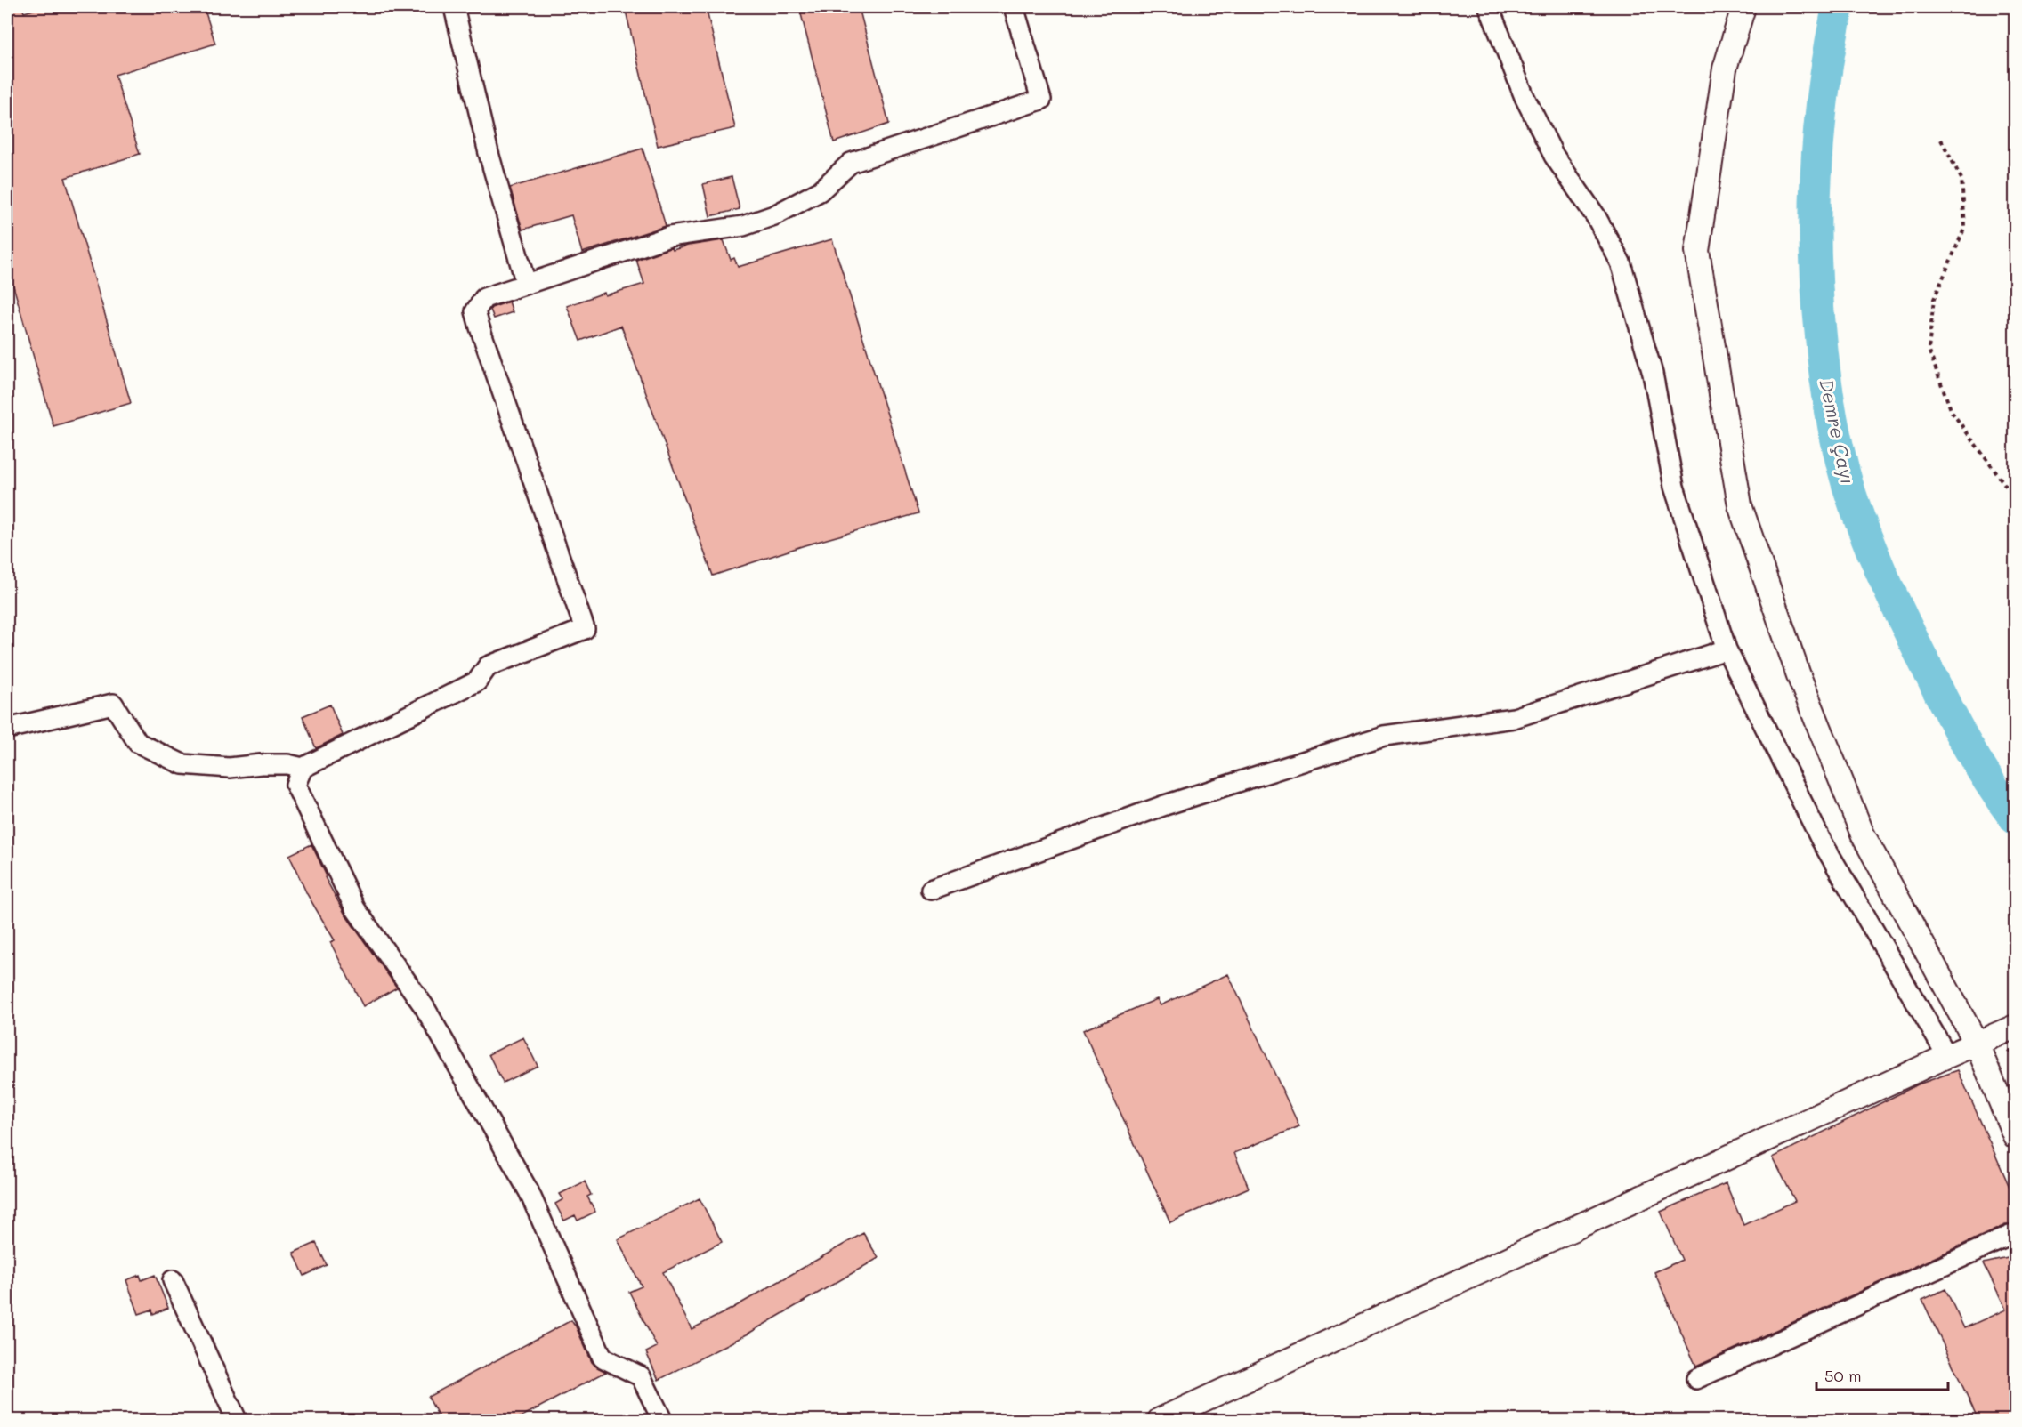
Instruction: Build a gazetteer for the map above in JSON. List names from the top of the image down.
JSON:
{
  "water": ["Demre Çayı"],
  "scale_bar": "50 m"
}
